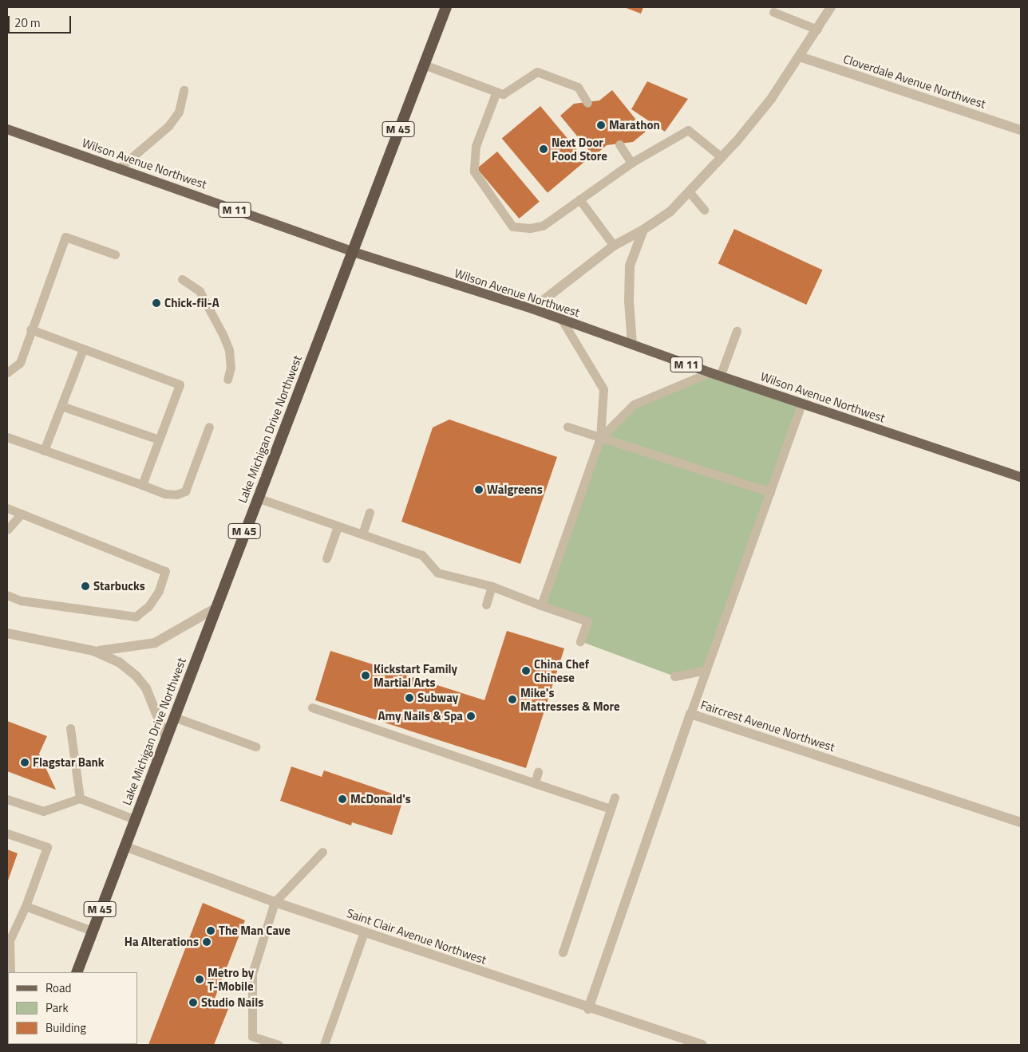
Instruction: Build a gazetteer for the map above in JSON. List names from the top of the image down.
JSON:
{
  "streets": {
    "highway": ["M 45", "Lake Michigan Drive Northwest"],
    "main road": ["Wilson Avenue Northwest", "M 11"],
    "street": ["Cloverdale Avenue Northwest", "Faircrest Avenue Northwest", "Saint Clair Avenue Northwest"]
  },
  "crossings": [
    ["Wilson Avenue Northwest", "Lake Michigan Drive Northwest"],
    ["Lake Michigan Drive Northwest", "Saint Clair Avenue Northwest"],
    ["Faircrest Avenue Northwest", "Saint Clair Avenue Northwest"]
  ],
  "places": [
    "Marathon",
    "Next Door Food Store",
    "Chick-fil-A",
    "Walgreens",
    "Starbucks",
    "China Chef Chinese",
    "Kickstart Family Martial Arts",
    "Subway",
    "Mike's Mattresses & More",
    "Amy Nails & Spa",
    "Flagstar Bank",
    "McDonald's",
    "The Man Cave",
    "Ha Alterations",
    "Metro by T-Mobile",
    "Studio Nails"
  ],
  "legend": ["Road", "Park", "Building"],
  "scale_bar": "20 m"
}
